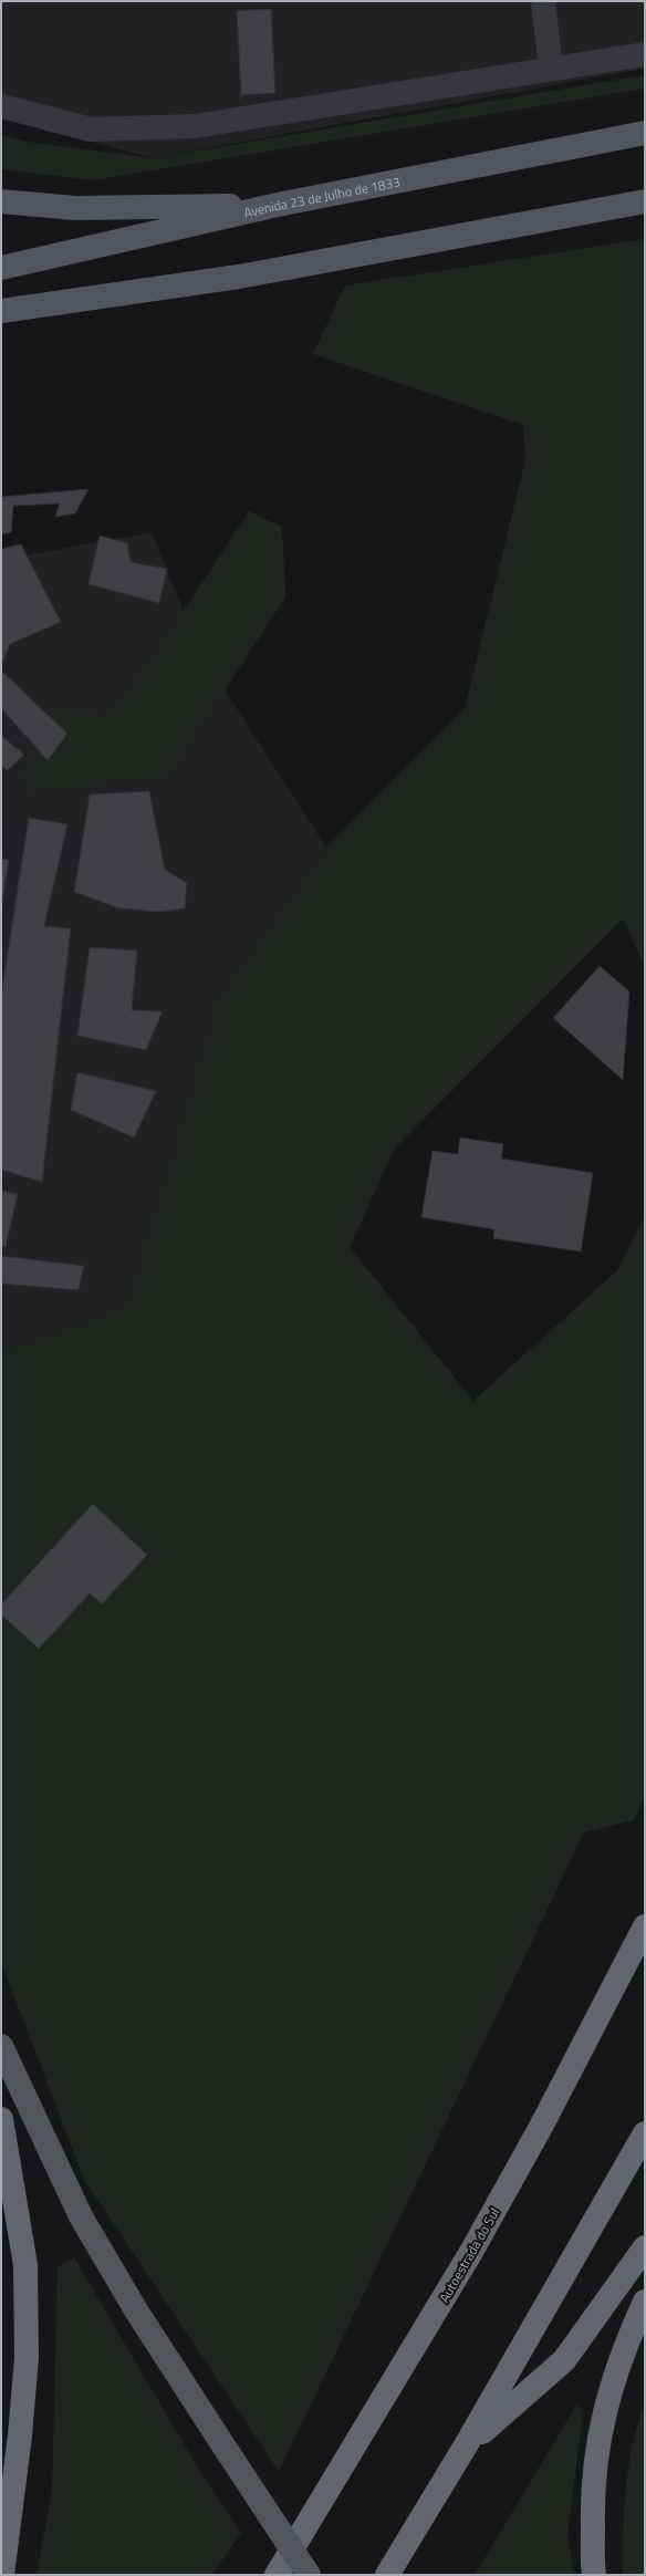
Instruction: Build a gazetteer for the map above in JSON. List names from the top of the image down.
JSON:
{
  "streets": {
    "highway": ["Autoestrada do Sul"],
    "main road": ["Avenida 23 de Julho de 1833"]
  }
}
